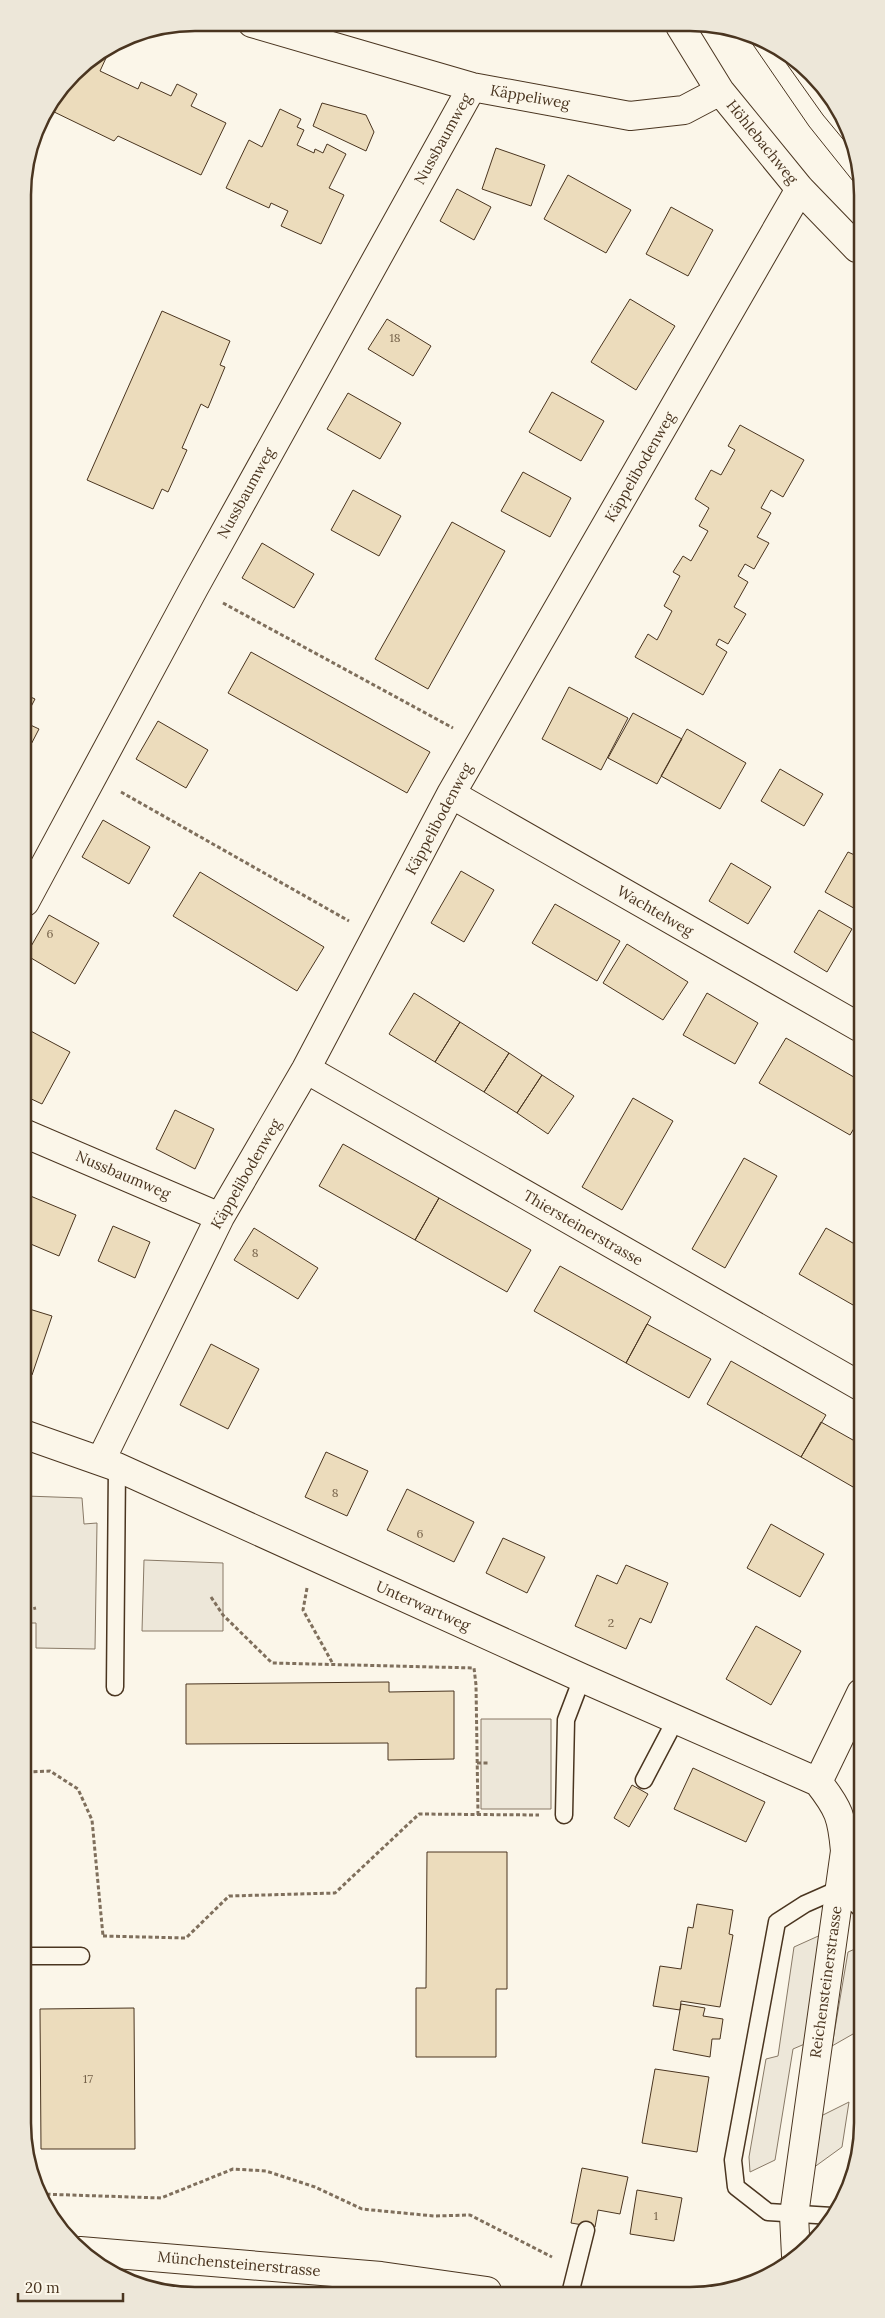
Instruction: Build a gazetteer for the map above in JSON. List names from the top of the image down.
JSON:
{
  "streets": {
    "street": [
      "Käppeliweg",
      "Nussbaumweg",
      "Höhlebachweg",
      "Käppelibodenweg",
      "Wachtelweg",
      "Thiersteinerstrasse",
      "Unterwartweg",
      "Reichensteinerstrasse",
      "Münchensteinerstrasse"
    ]
  },
  "crossings": [
    ["Käppeliweg", "Nussbaumweg"],
    ["Käppeliweg", "Höhlebachweg"],
    ["Nussbaumweg", "Käppelibodenweg"],
    ["Höhlebachweg", "Käppelibodenweg"],
    ["Käppelibodenweg", "Wachtelweg"],
    ["Käppelibodenweg", "Thiersteinerstrasse"],
    ["Käppelibodenweg", "Unterwartweg"],
    ["Unterwartweg", "Reichensteinerstrasse"]
  ],
  "house_numbers": [
    "18",
    "6",
    "8",
    "8",
    "6",
    "2",
    "17",
    "1"
  ],
  "scale_bar": "20 m"
}
